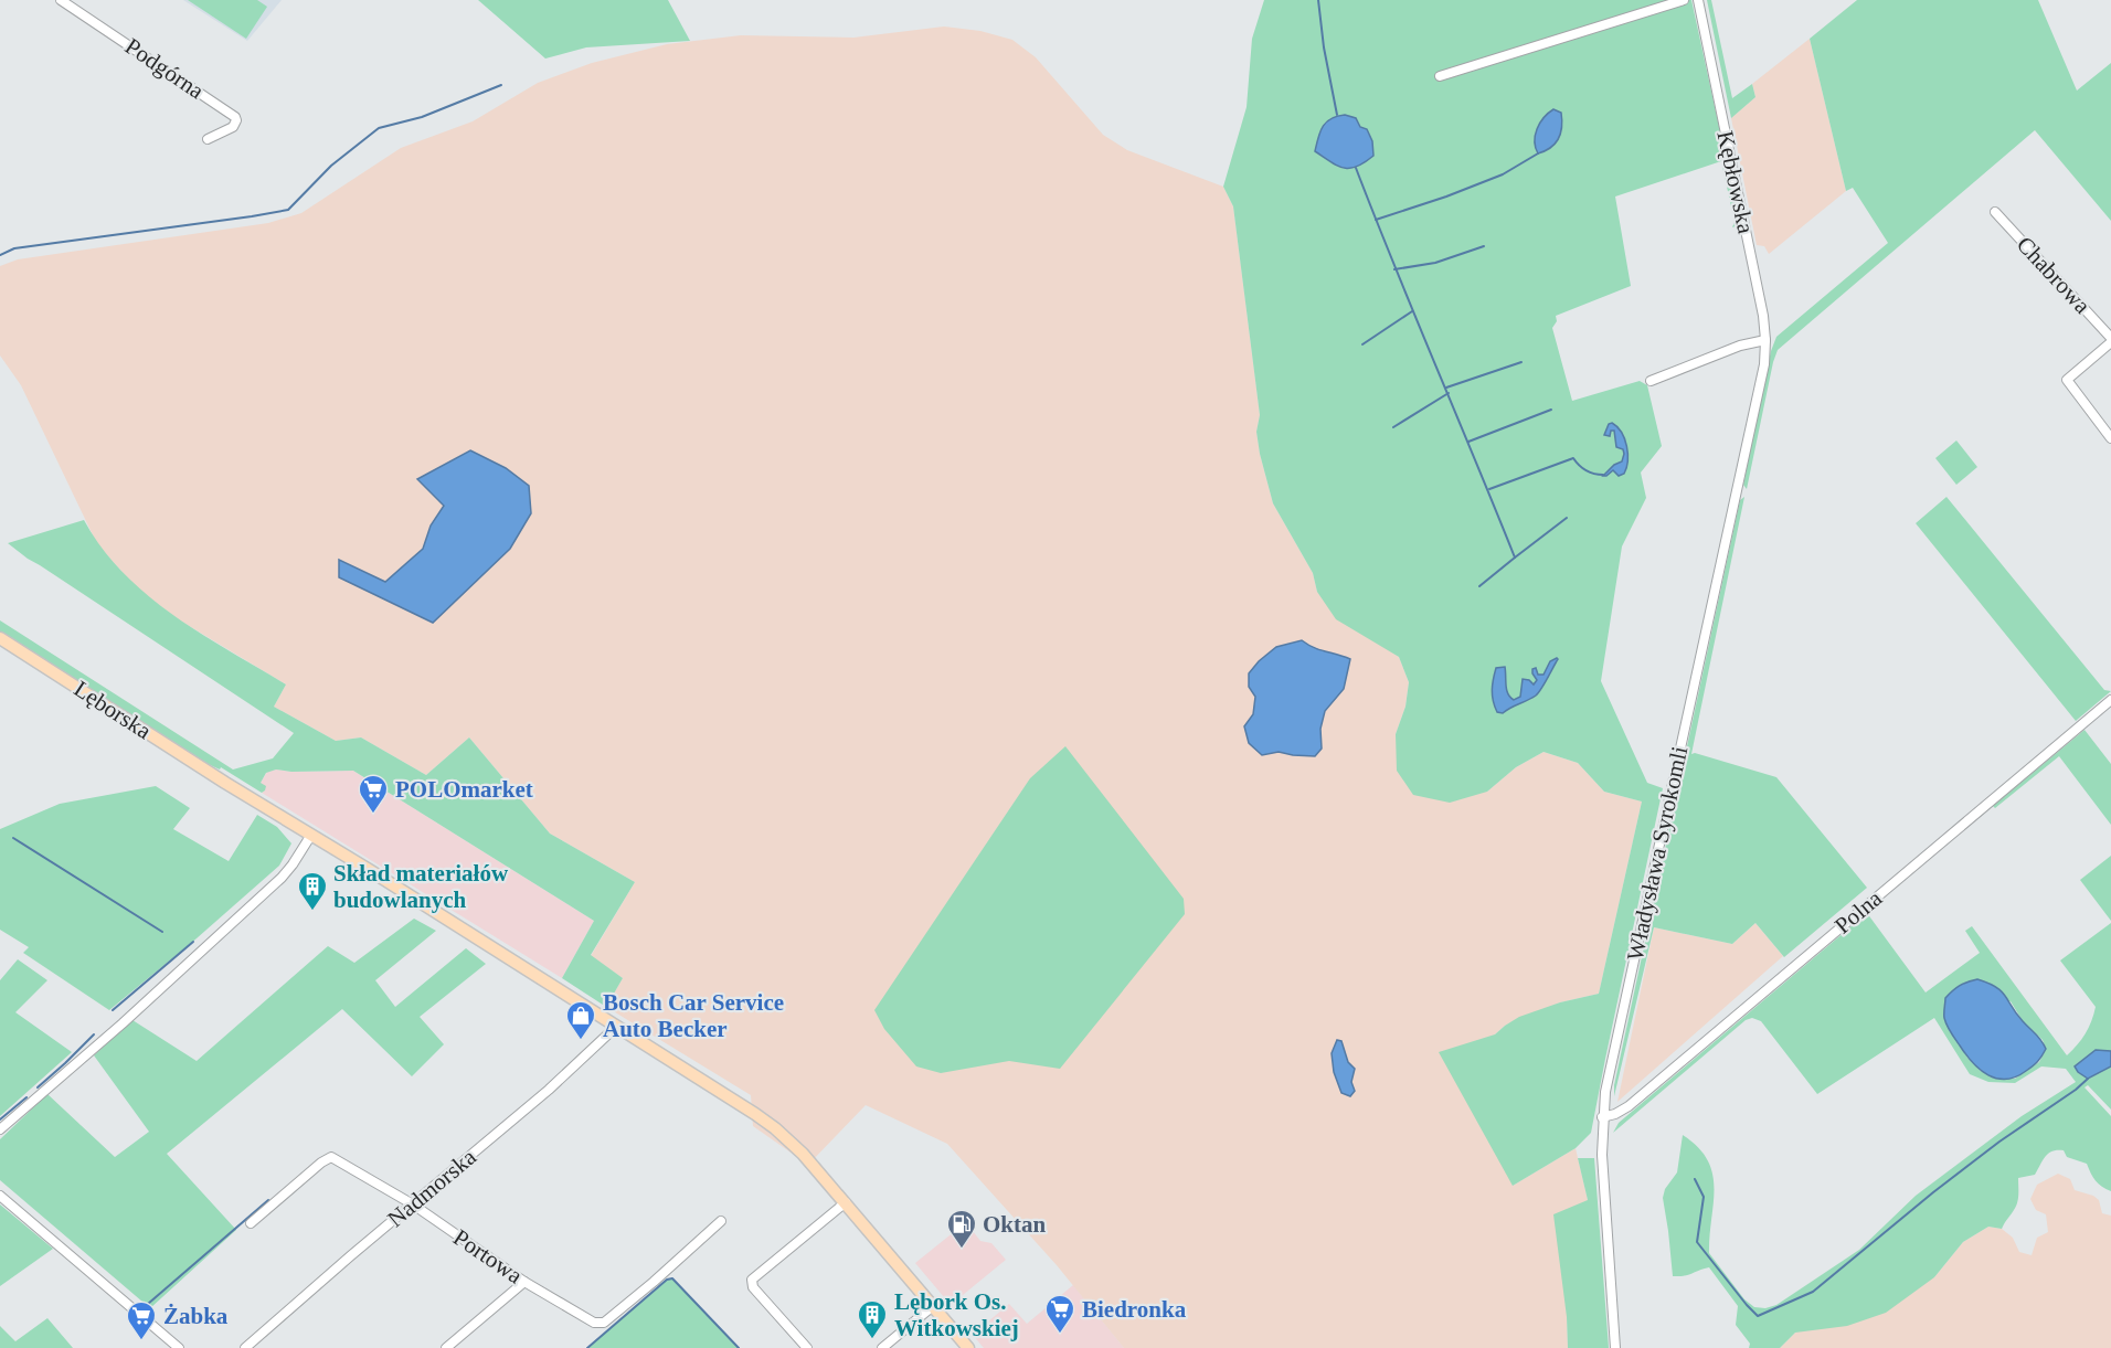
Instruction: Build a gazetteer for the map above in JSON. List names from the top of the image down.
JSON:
{
  "streets": {
    "main road": ["Lęborska"],
    "street": [
      "Podgórna",
      "Kębłowska",
      "Chabrowa",
      "Władysława Syrokomli",
      "Polna",
      "Nadmorska",
      "Portowa"
    ]
  },
  "crossings": [
    ["Kębłowska", "Władysława Syrokomli"],
    ["Lęborska", "Nadmorska"],
    ["Władysława Syrokomli", "Polna"],
    ["Nadmorska", "Portowa"]
  ],
  "places": {
    "supermarket": ["POLOmarket", "Biedronka", "Żabka"],
    "building": ["Skład materiałów budowlanych", "Lębork Os. Witkowskiej"],
    "shop": ["Bosch Car Service Auto Becker"],
    "fuel station": ["Oktan"]
  }
}
